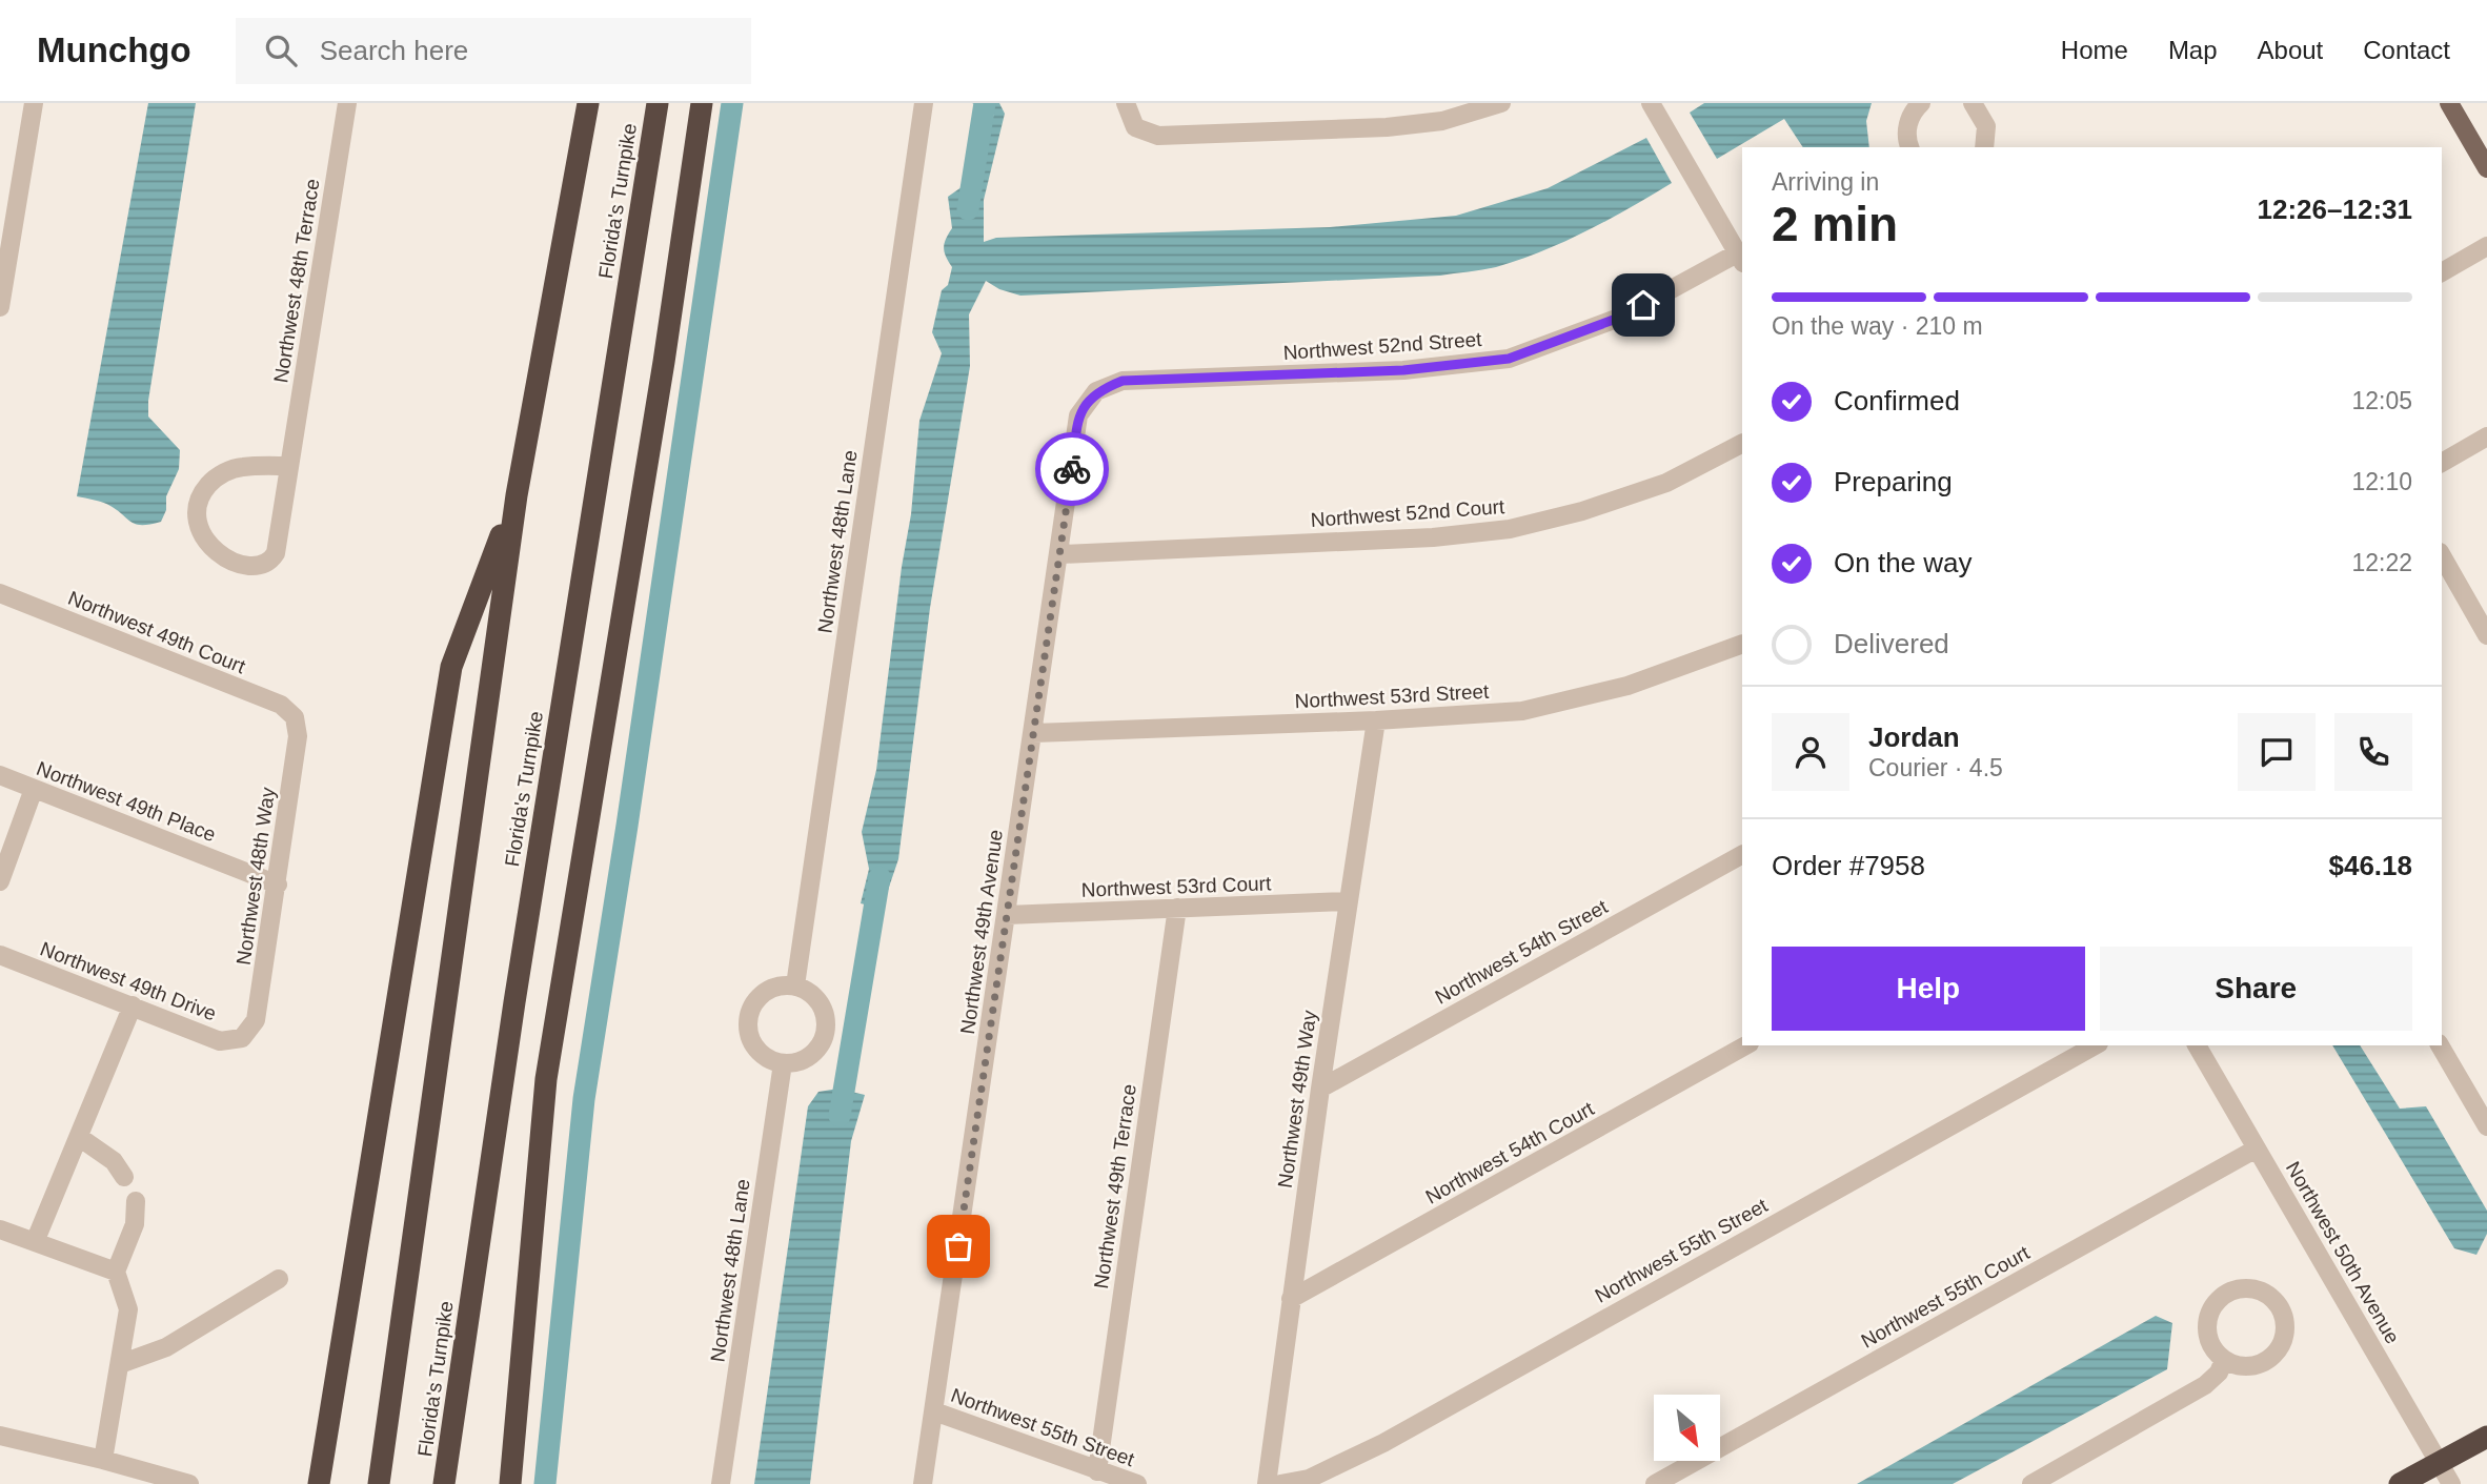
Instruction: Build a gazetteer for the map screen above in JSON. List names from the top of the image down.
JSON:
{
  "streets": {
    "highway": ["Florida's Turnpike"],
    "street": [
      "Northwest 48th Terrace",
      "Northwest 52nd Street",
      "Northwest 52nd Court",
      "Northwest 48th Lane",
      "Northwest 49th Court",
      "Northwest 53rd Street",
      "Northwest 49th Place",
      "Northwest 48th Way",
      "Northwest 53rd Court",
      "Northwest 49th Avenue",
      "Northwest 54th Street",
      "Northwest 49th Drive",
      "Northwest 49th Way",
      "Northwest 54th Court",
      "Northwest 49th Terrace",
      "Northwest 55th Street",
      "Northwest 50th Avenue",
      "Northwest 55th Court"
    ]
  },
  "crossings": [
    ["Northwest 52nd Street", "Northwest 49th Avenue"],
    ["Northwest 52nd Court", "Northwest 49th Avenue"],
    ["Northwest 49th Court", "Northwest 48th Way"],
    ["Northwest 53rd Street", "Northwest 49th Avenue"],
    ["Northwest 53rd Street", "Northwest 49th Way"],
    ["Northwest 49th Place", "Northwest 48th Way"],
    ["Northwest 48th Way", "Northwest 49th Drive"],
    ["Northwest 53rd Court", "Northwest 49th Avenue"],
    ["Northwest 53rd Court", "Northwest 49th Way"],
    ["Northwest 53rd Court", "Northwest 49th Terrace"],
    ["Northwest 49th Avenue", "Northwest 55th Street"],
    ["Northwest 54th Street", "Northwest 49th Way"],
    ["Northwest 49th Way", "Northwest 54th Court"],
    ["Northwest 49th Terrace", "Northwest 55th Street"],
    ["Northwest 50th Avenue", "Northwest 55th Court"]
  ],
  "north": "bottom right",
  "page": {
    "header": "Munchgo",
    "search": "Search here",
    "nav": [
      "Home",
      "Map",
      "About",
      "Contact"
    ],
    "heading": ["2 min", "Arriving in", "12:26–12:31"],
    "panel": [
      "Jordan",
      "Courier · 4.5",
      "Order #7958",
      "$46.18"
    ],
    "bar": "On the way · 210 m",
    "list": [
      ["Confirmed", "12:05"],
      ["Preparing", "12:10"],
      ["On the way", "12:22"],
      "Delivered"
    ],
    "buttons": ["Help", "Share"]
  }
}
